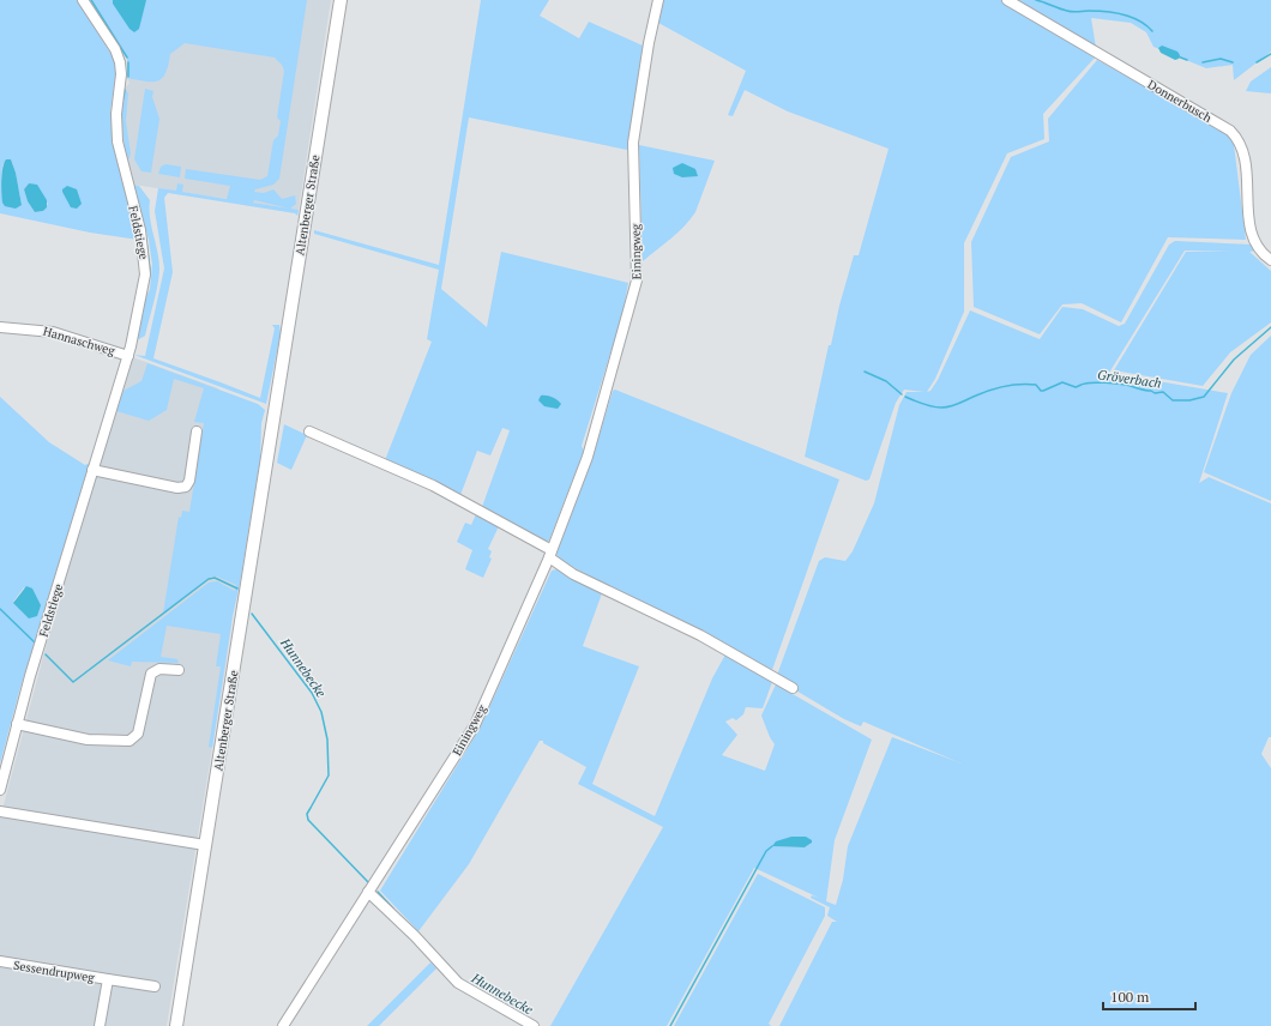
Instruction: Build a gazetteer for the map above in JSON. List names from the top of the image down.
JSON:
{
  "streets": {
    "main road": ["Altenberger Straße"],
    "street": [
      "Donnerbusch",
      "Feldstiege",
      "Einingweg",
      "Hannaschweg",
      "Sessendrupweg"
    ]
  },
  "crossings": [
    ["Feldstiege", "Hannaschweg"]
  ],
  "water": ["Gröverbach", "Hunnebecke"],
  "scale_bar": "100 m"
}
